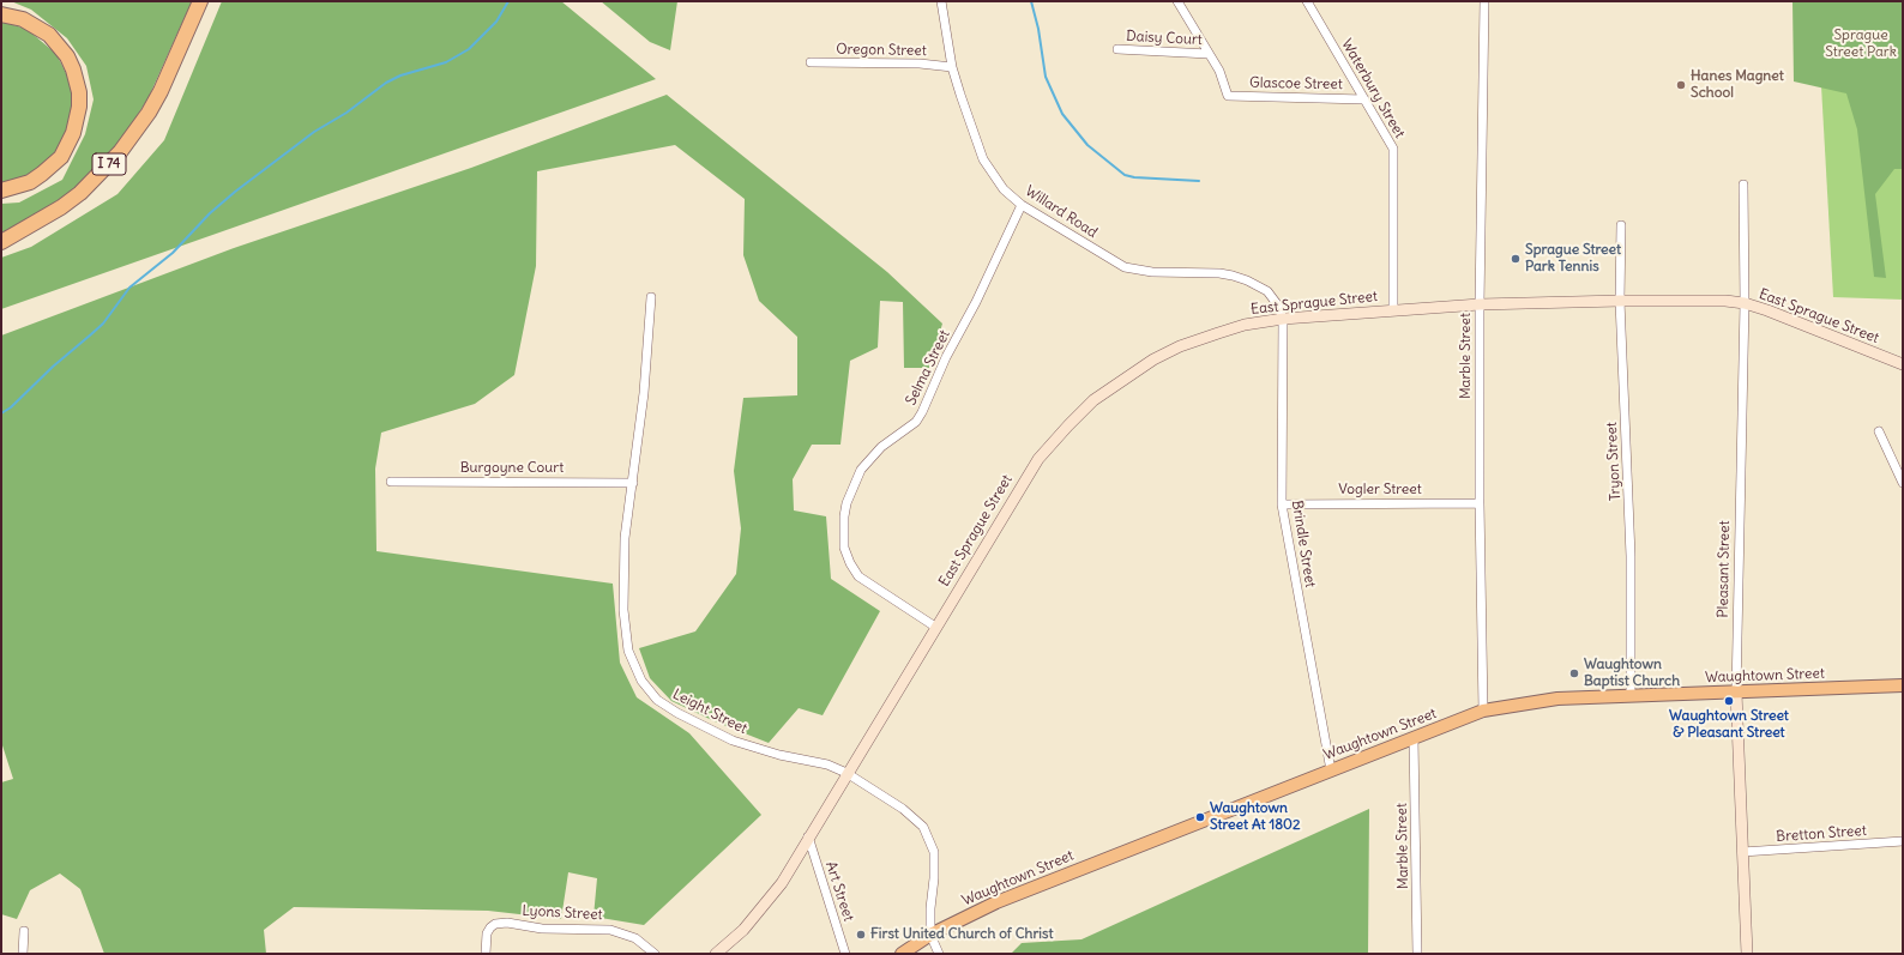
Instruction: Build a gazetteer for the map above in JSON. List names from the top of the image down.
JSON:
{
  "streets": {
    "highway": ["I 74"],
    "main road": ["Waughtown Street"],
    "street": [
      "Daisy Court",
      "Oregon Street",
      "Glascoe Street",
      "Waterbury Street",
      "Willard Road",
      "East Sprague Street",
      "Marble Street",
      "Selma Street",
      "Tryon Street",
      "Burgoyne Court",
      "Vogler Street",
      "Brindle Street",
      "Pleasant Street",
      "Leight Street",
      "Bretton Street",
      "Art Street",
      "Lyons Street"
    ]
  },
  "crossings": [
    ["Daisy Court", "Glascoe Street"],
    ["Oregon Street", "Willard Road"],
    ["Glascoe Street", "Waterbury Street"],
    ["Waterbury Street", "East Sprague Street"],
    ["Willard Road", "East Sprague Street"],
    ["Willard Road", "Selma Street"],
    ["Willard Road", "Brindle Street"],
    ["East Sprague Street", "Marble Street"],
    ["East Sprague Street", "Selma Street"],
    ["East Sprague Street", "Tryon Street"],
    ["East Sprague Street", "Brindle Street"],
    ["East Sprague Street", "Pleasant Street"],
    ["East Sprague Street", "Leight Street"],
    ["East Sprague Street", "Art Street"],
    ["Marble Street", "Vogler Street"],
    ["Marble Street", "Waughtown Street"],
    ["Tryon Street", "Waughtown Street"],
    ["Burgoyne Court", "Leight Street"],
    ["Vogler Street", "Brindle Street"],
    ["Brindle Street", "Waughtown Street"],
    ["Pleasant Street", "Waughtown Street"],
    ["Pleasant Street", "Bretton Street"],
    ["Waughtown Street", "Leight Street"]
  ],
  "parks": ["Sprague Street Park"],
  "places": [
    "Hanes Magnet School",
    "Sprague Street Park Tennis",
    "Waughtown Baptist Church",
    "Waughtown Street & Pleasant Street",
    "Waughtown Street At 1802",
    "First United Church of Christ"
  ]
}
